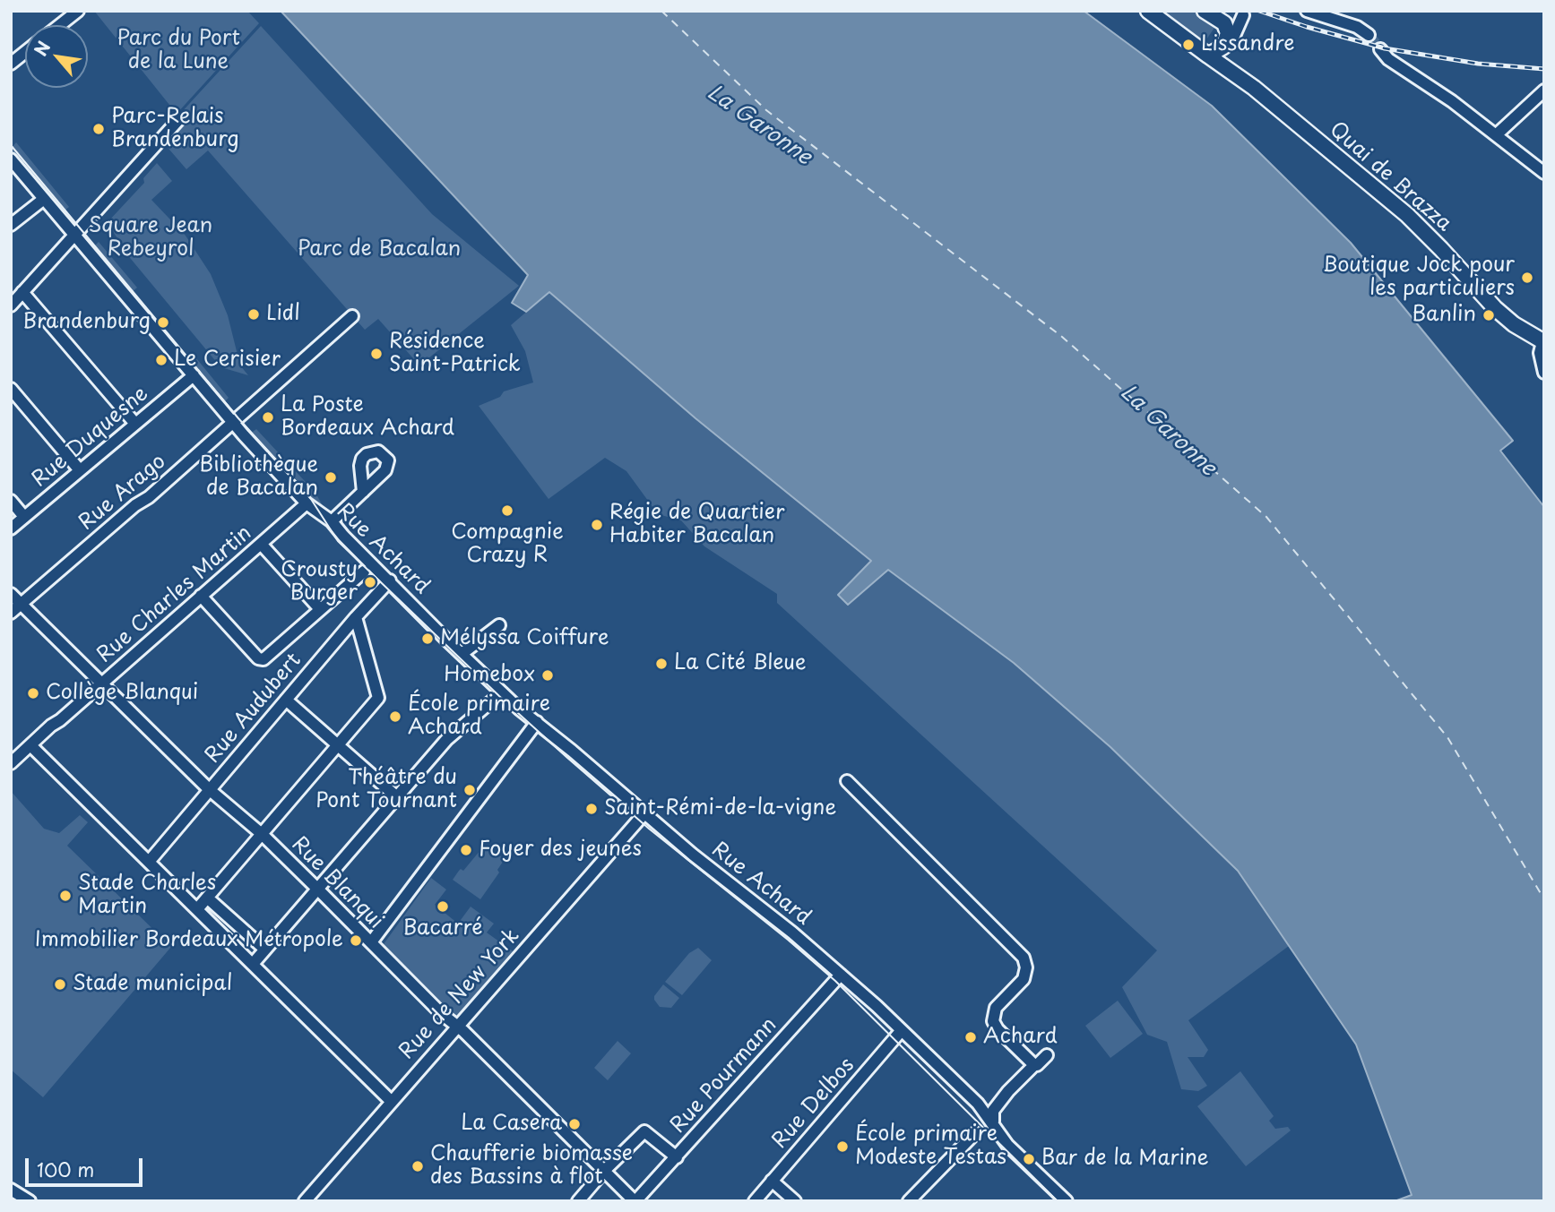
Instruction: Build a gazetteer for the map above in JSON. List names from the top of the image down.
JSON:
{
  "streets": {
    "main road": ["Quai de Brazza"],
    "street": [
      "Rue Duquesne",
      "Rue Arago",
      "Rue Achard",
      "Rue Charles Martin",
      "Rue Audubert",
      "Rue Blanqui",
      "Rue de New York",
      "Rue Pourmann",
      "Rue Delbos"
    ]
  },
  "crossings": [
    ["Rue Duquesne", "Rue Achard"],
    ["Rue Arago", "Rue Achard"],
    ["Rue Arago", "Rue Blanqui"],
    ["Rue Achard", "Rue Charles Martin"],
    ["Rue Achard", "Rue Audubert"],
    ["Rue Achard", "Rue de New York"],
    ["Rue Achard", "Rue Pourmann"],
    ["Rue Achard", "Rue Delbos"],
    ["Rue Charles Martin", "Rue Blanqui"],
    ["Rue Audubert", "Rue Blanqui"],
    ["Rue Blanqui", "Rue de New York"],
    ["Rue Blanqui", "Rue Pourmann"]
  ],
  "water": ["La Garonne"],
  "parks": ["Parc du Port de la Lune", "Square Jean Rebeyrol", "Parc de Bacalan"],
  "places": [
    "Lissandre",
    "Parc-Relais Brandenburg",
    "Boutique Jock pour les particuliers",
    "Lidl",
    "Banlin",
    "Brandenburg",
    "Résidence Saint-Patrick",
    "Le Cerisier",
    "La Poste Bordeaux Achard",
    "Bibliothèque de Bacalan",
    "Compagnie Crazy R",
    "Régie de Quartier Habiter Bacalan",
    "Crousty Burger",
    "Mélyssa Coiffure",
    "La Cité Bleue",
    "Homebox",
    "Collège Blanqui",
    "École primaire Achard",
    "Théâtre du Pont Tournant",
    "Saint-Rémi-de-la-vigne",
    "Foyer des jeunes",
    "Stade Charles Martin",
    "Bacarré",
    "Immobilier Bordeaux Métropole",
    "Stade municipal",
    "Achard",
    "La Casera",
    "École primaire Modeste Testas",
    "Bar de la Marine",
    "Chaufferie biomasse des Bassins à flot"
  ],
  "scale_bar": "100 m",
  "north": "top left"
}
